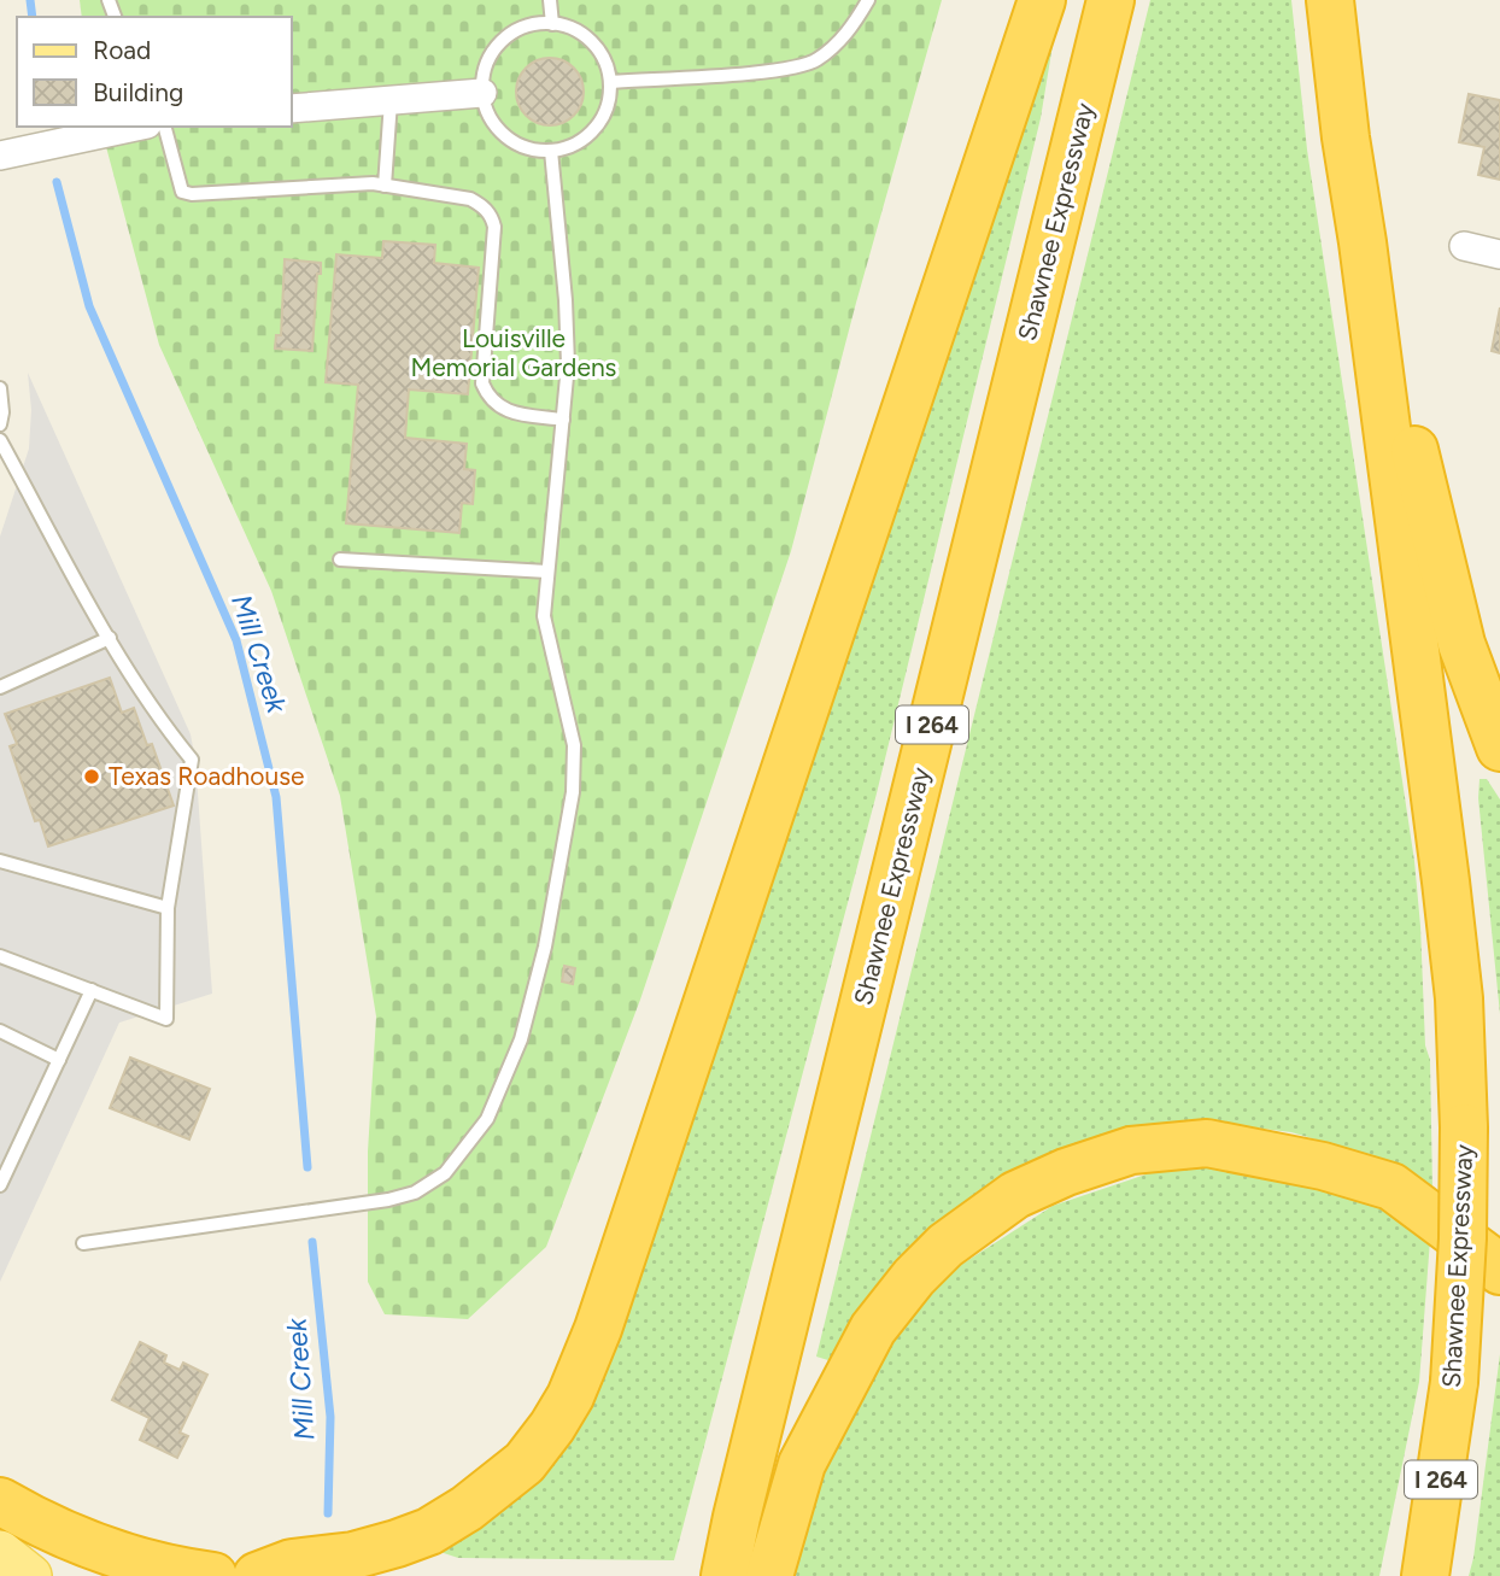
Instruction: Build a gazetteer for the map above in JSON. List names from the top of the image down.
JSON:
{
  "streets": {
    "highway": ["Shawnee Expressway", "I 264"]
  },
  "water": ["Mill Creek"],
  "parks": ["Louisville Memorial Gardens"],
  "places": ["Texas Roadhouse"],
  "legend": ["Road", "Building"]
}
